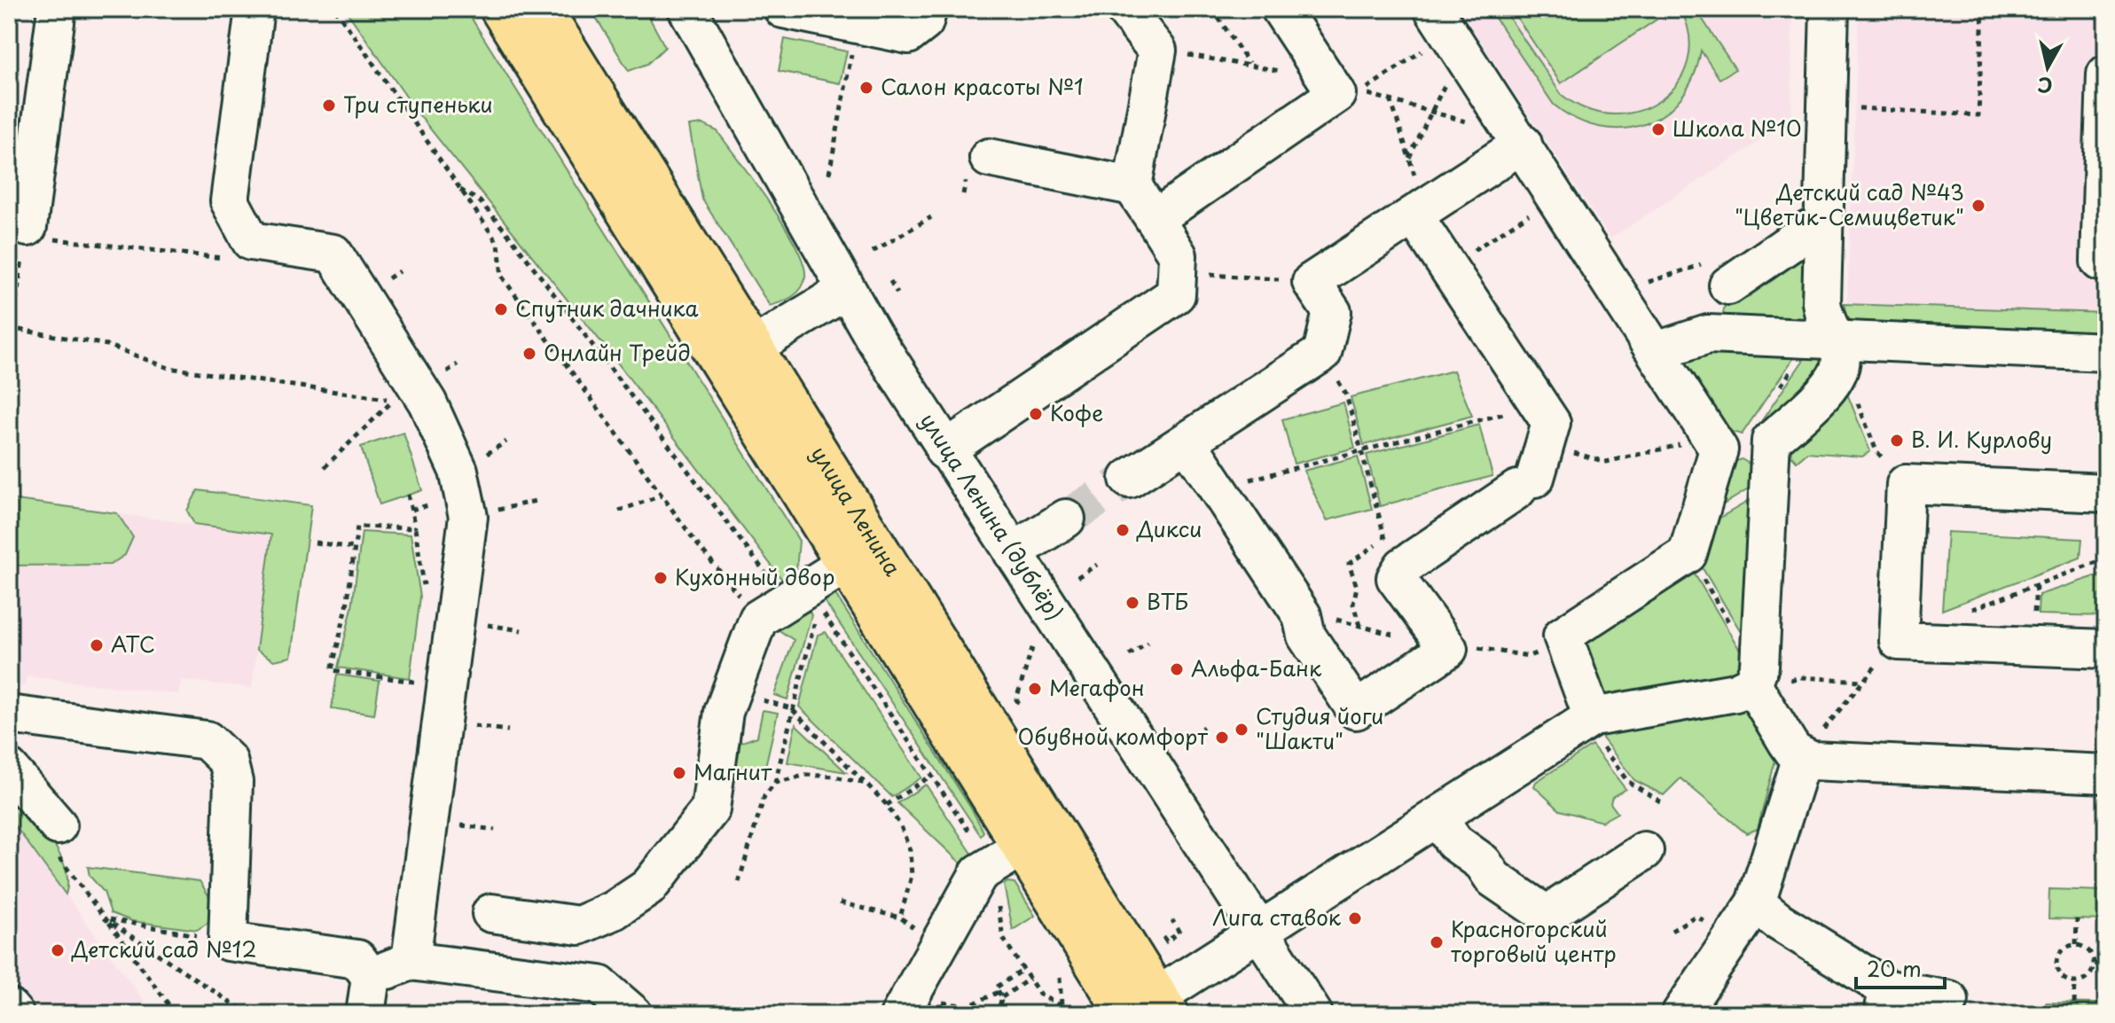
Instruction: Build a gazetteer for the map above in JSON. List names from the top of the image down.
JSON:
{
  "streets": {
    "main road": ["улица Ленина"],
    "street": ["улица Ленина (дублёр)"]
  },
  "places": [
    "Салон красоты №1",
    "Три ступеньки",
    "Школа №10",
    "Детский сад №43 \"Цветик-Семицветик\"",
    "Спутник дачника",
    "Онлайн Трейд",
    "Кофе",
    "В. И. Курлову",
    "Дикси",
    "Кухонный двор",
    "ВТБ",
    "АТС",
    "Альфа-Банк",
    "Мегафон",
    "Студия йоги \"Шакти\"",
    "Обувной комфорт",
    "Магнит",
    "Лига ставок",
    "Красногорский торговый центр",
    "Детский сад №12"
  ],
  "scale_bar": "20 m",
  "north": "bottom"
}
